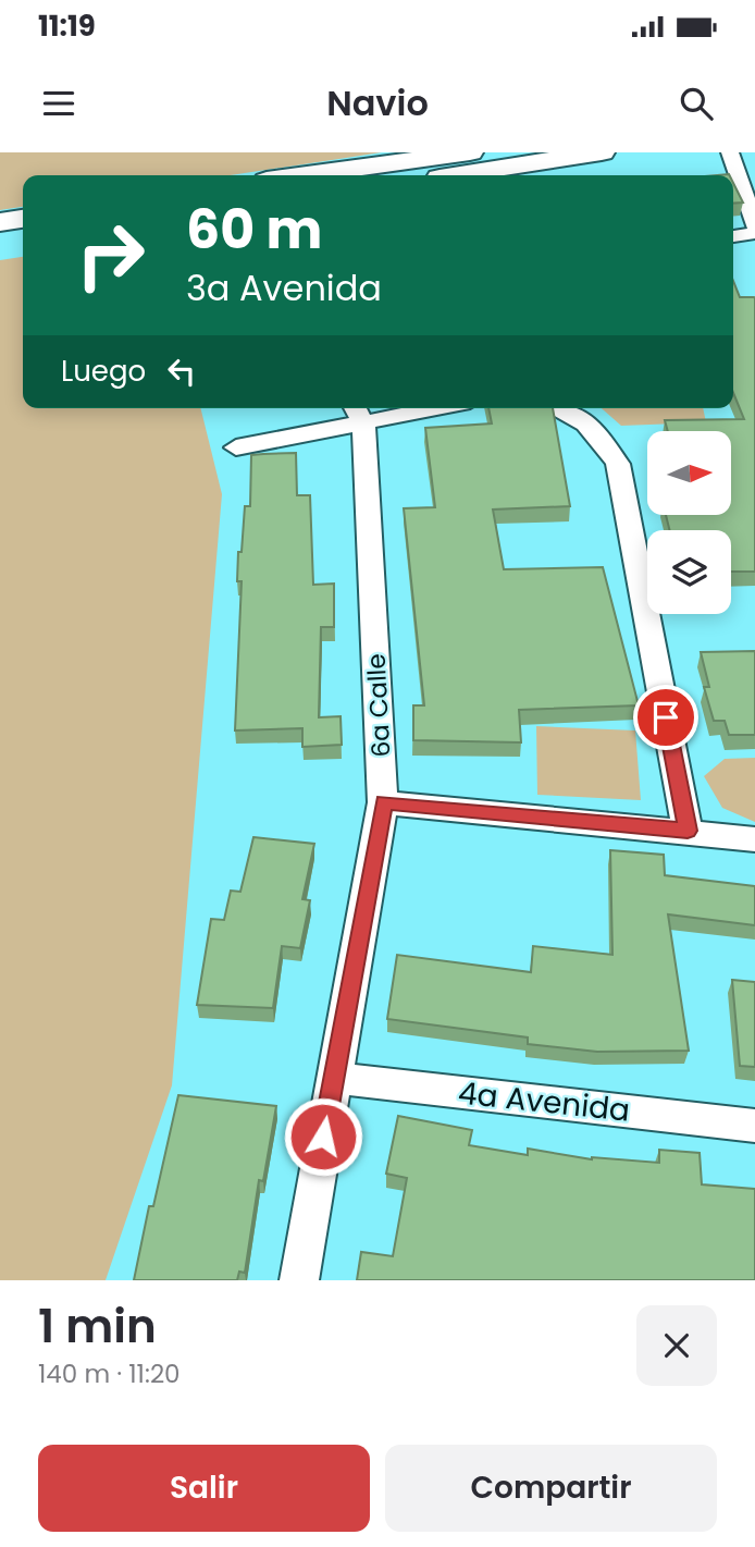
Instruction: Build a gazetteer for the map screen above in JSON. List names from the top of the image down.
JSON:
{
  "streets": {
    "street": ["6a Calle", "4a Avenida"]
  },
  "crossings": [
    ["6a Calle", "4a Avenida"]
  ],
  "north": "right",
  "page": {
    "status": "11:19",
    "header": "Navio",
    "turn": ["60 m", "3a Avenida"],
    "then": "Luego",
    "heading": ["1 min", "140 m · 11:20"],
    "buttons": ["Salir", "Compartir"]
  }
}
